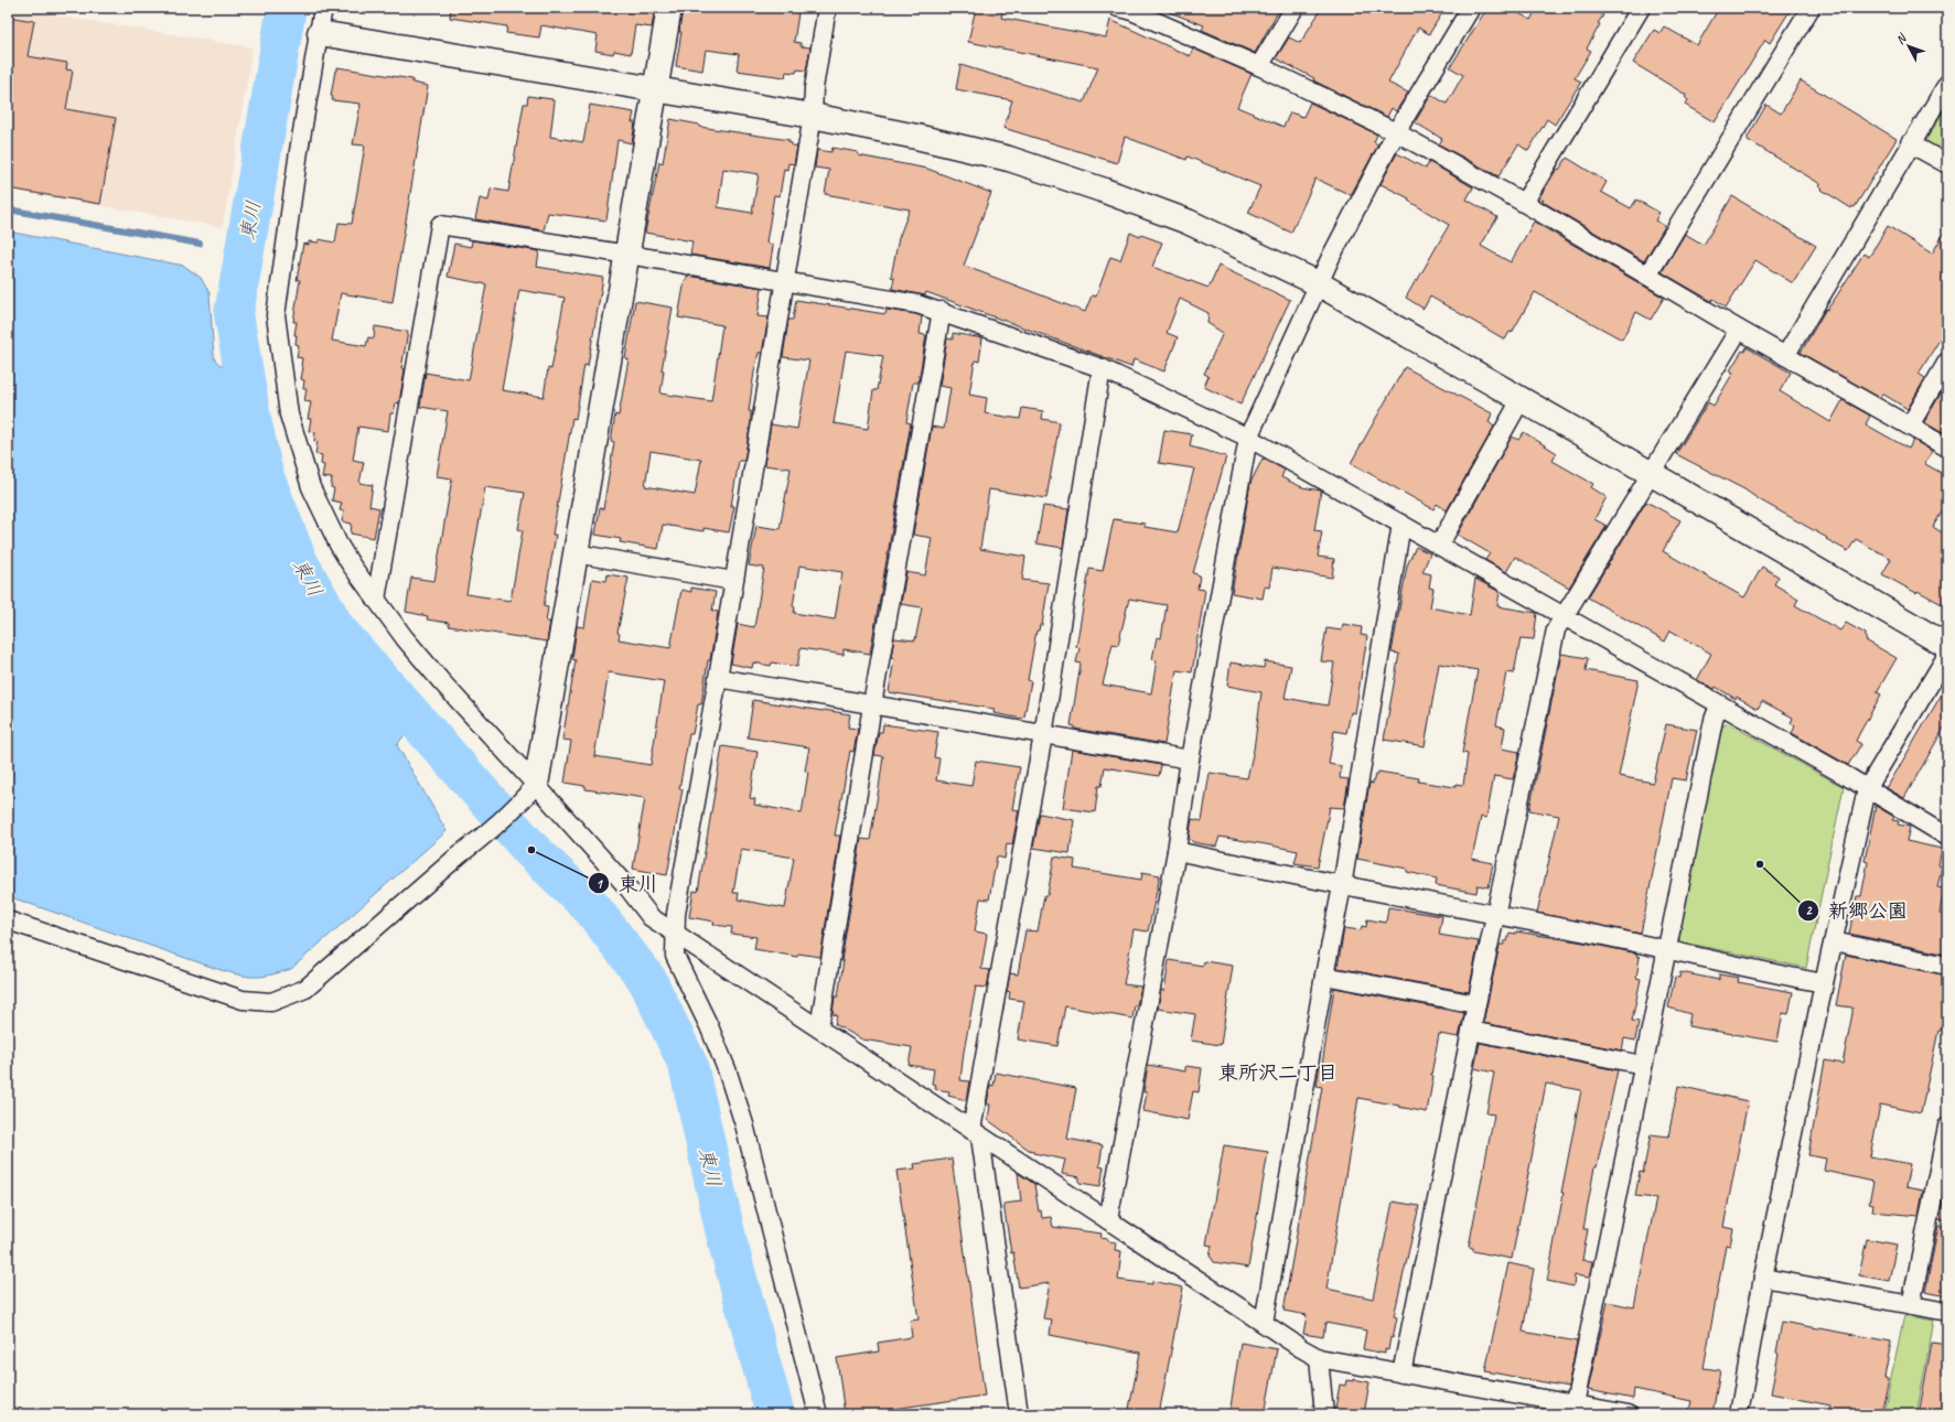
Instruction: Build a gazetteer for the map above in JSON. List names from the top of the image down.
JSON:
{
  "districts": ["東所沢二丁目"],
  "water": ["東川"],
  "places": ["東川", "新郷公園"],
  "north": "top left"
}
